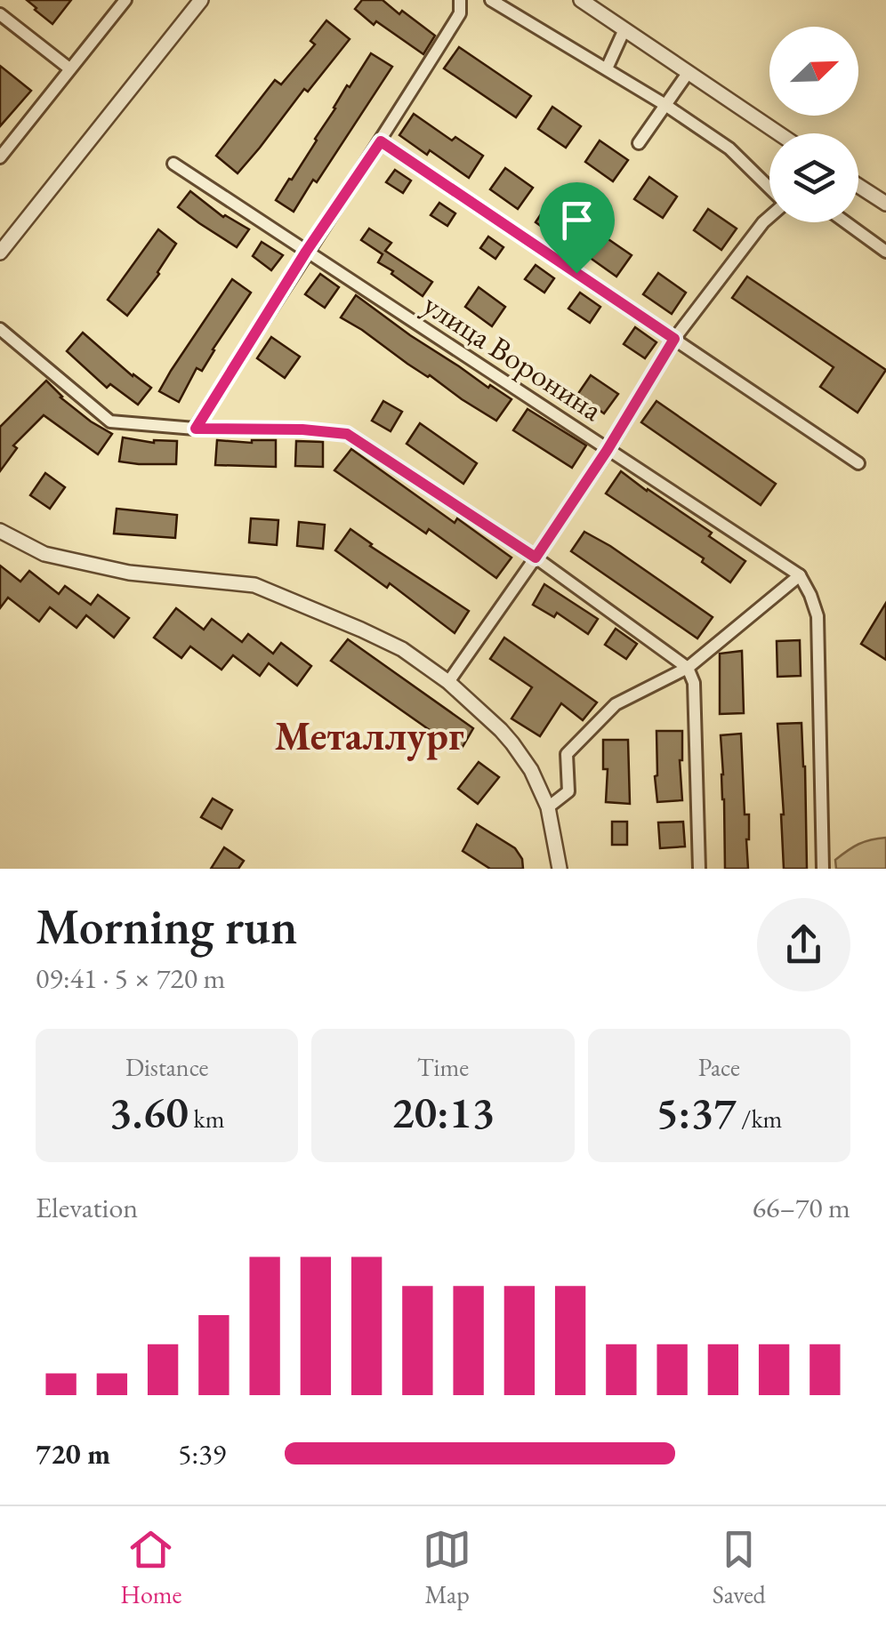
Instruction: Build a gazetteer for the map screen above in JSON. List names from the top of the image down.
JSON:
{
  "streets": {
    "street": ["улица Воронина"]
  },
  "districts": ["Металлург"],
  "north": "top right",
  "page": {
    "heading": ["Morning run", "09:41 · 5 × 720 m"],
    "stats": [
      ["Distance", "3.60 km"],
      ["Time", "20:13"],
      ["Pace", "5:37 /km"]
    ],
    "chart": ["Elevation", "66–70 m"],
    "list": [
      {
        "name": "720 m",
        "note": "5:39"
      }
    ],
    "tabs": ["Home", "Map", "Saved"]
  }
}
